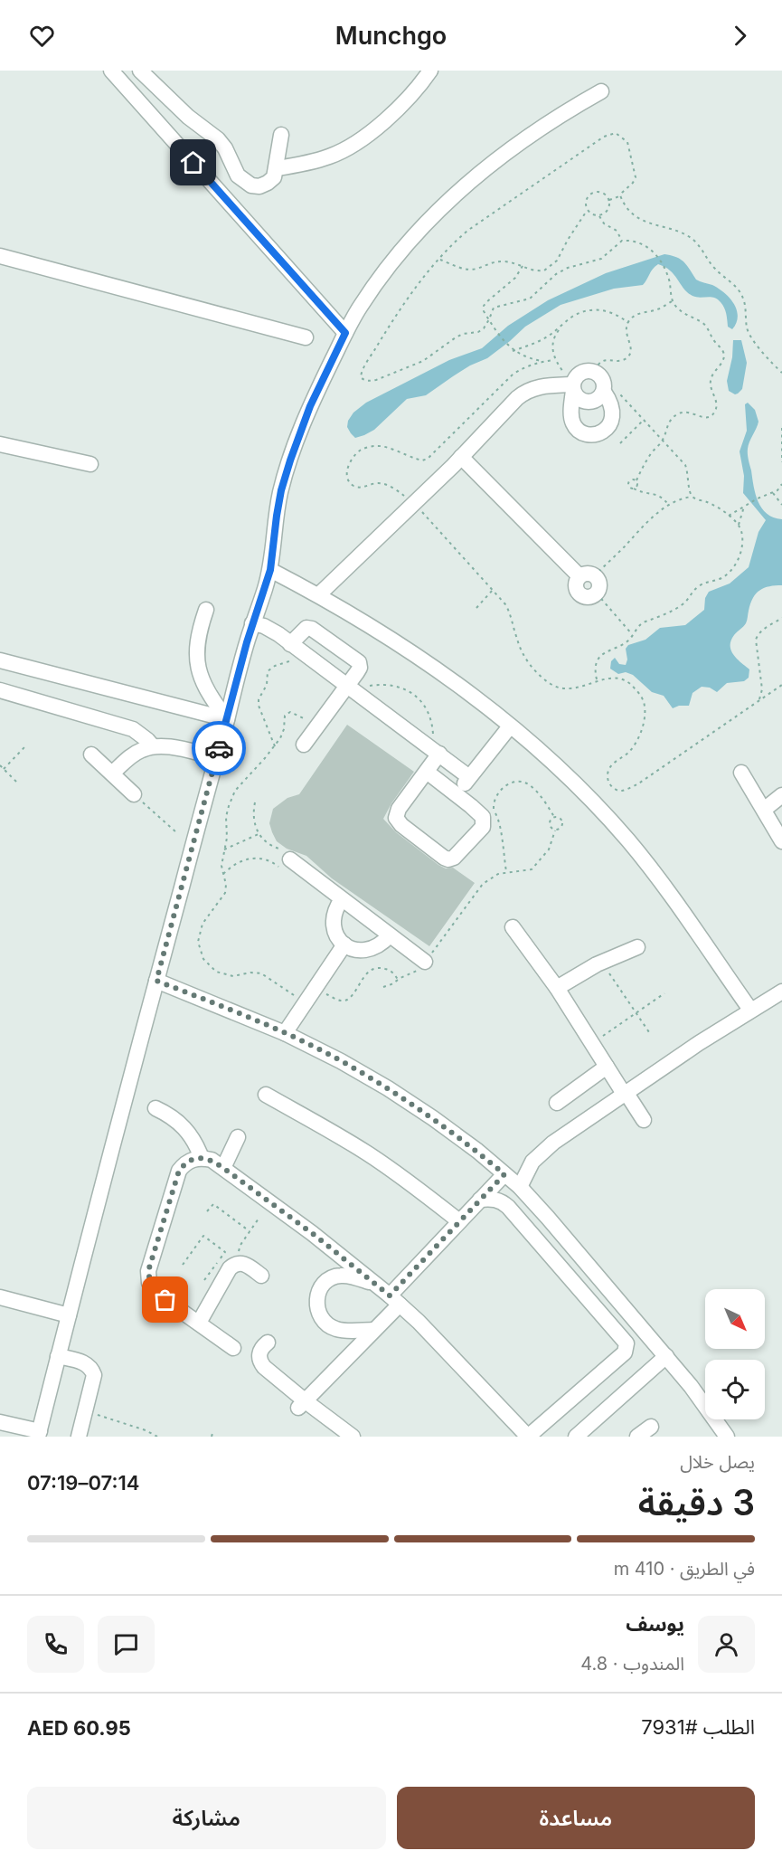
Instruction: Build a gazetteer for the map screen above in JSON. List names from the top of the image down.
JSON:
{
  "north": "bottom right",
  "page": {
    "header": "Munchgo",
    "heading": ["3 دقيقة", "يصل خلال", "07:14–07:19"],
    "panel": [
      "يوسف",
      "المندوب · 4.8",
      "الطلب #7931",
      "AED 60.95"
    ],
    "bar": "في الطريق · 410 m",
    "buttons": ["مساعدة", "مشاركة"]
  }
}
